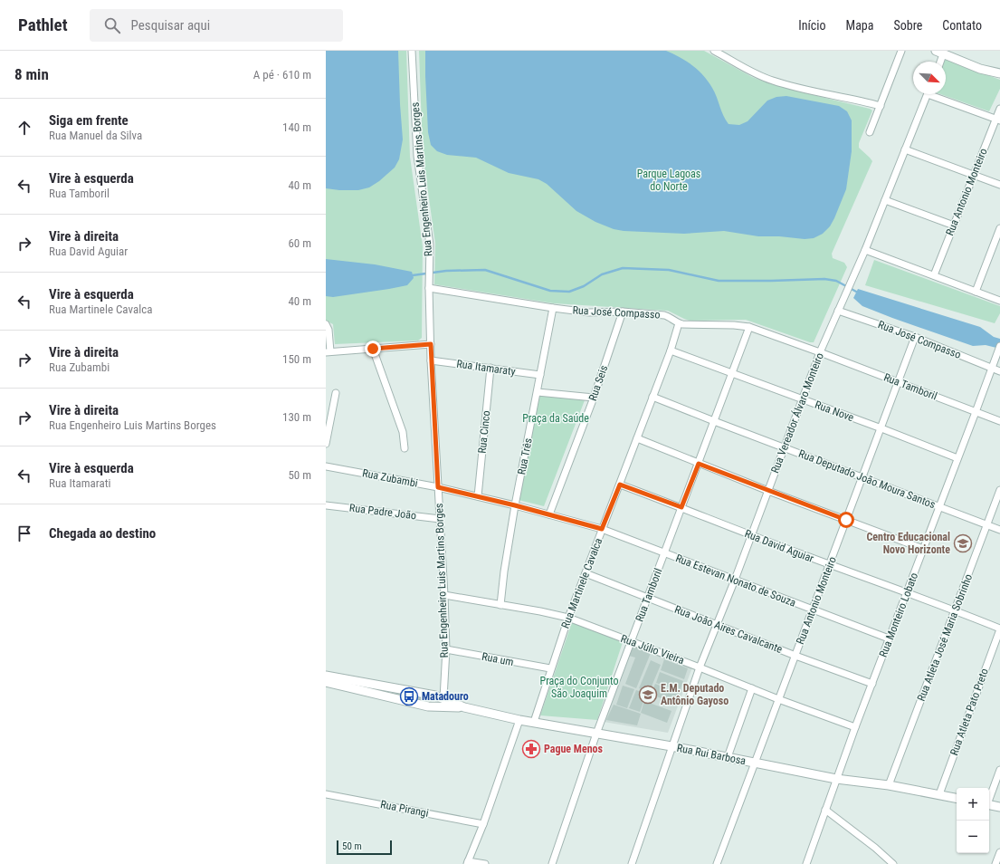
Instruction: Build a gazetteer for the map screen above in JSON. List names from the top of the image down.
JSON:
{
  "streets": {
    "street": [
      "Rua Engenheiro Luis Martins Borges",
      "Rua Antonio Monteiro",
      "Rua José Compasso",
      "Rua Itamaraty",
      "Rua Seis",
      "Rua Tamboril",
      "Rua Nove",
      "Rua Vereador Álvaro Monteiro",
      "Rua Cinco",
      "Rua Três",
      "Rua Zubambi",
      "Rua Deputado João Moura Santos",
      "Rua Padre João",
      "Rua David Aguiar",
      "Rua Estevan Nonato de Souza",
      "Rua Martinele Cavalca",
      "Rua Monteiro Lobato",
      "Rua João Aires Cavalcante",
      "Rua Atleta José Maria Sobrinho",
      "Rua Júlio Vieira",
      "Rua um",
      "Rua Atleta Pato Preto",
      "Rua Rui Barbosa",
      "Rua Pirangi"
    ]
  },
  "crossings": [
    ["Rua Engenheiro Luis Martins Borges", "Rua José Compasso"],
    ["Rua Engenheiro Luis Martins Borges", "Rua Itamaraty"],
    ["Rua Engenheiro Luis Martins Borges", "Rua Zubambi"],
    ["Rua Engenheiro Luis Martins Borges", "Rua Padre João"],
    ["Rua Engenheiro Luis Martins Borges", "Rua Júlio Vieira"],
    ["Rua Engenheiro Luis Martins Borges", "Rua um"],
    ["Rua Engenheiro Luis Martins Borges", "Rua Rui Barbosa"],
    ["Rua Antonio Monteiro", "Rua José Compasso"],
    ["Rua Antonio Monteiro", "Rua Tamboril"],
    ["Rua Antonio Monteiro", "Rua Nove"],
    ["Rua Antonio Monteiro", "Rua Deputado João Moura Santos"],
    ["Rua Antonio Monteiro", "Rua David Aguiar"],
    ["Rua Antonio Monteiro", "Rua Estevan Nonato de Souza"],
    ["Rua Antonio Monteiro", "Rua João Aires Cavalcante"],
    ["Rua Antonio Monteiro", "Rua Júlio Vieira"],
    ["Rua Antonio Monteiro", "Rua Rui Barbosa"],
    ["Rua José Compasso", "Rua Seis"],
    ["Rua José Compasso", "Rua Tamboril"],
    ["Rua José Compasso", "Rua Vereador Álvaro Monteiro"],
    ["Rua José Compasso", "Rua Três"],
    ["Rua José Compasso", "Rua Martinele Cavalca"],
    ["Rua José Compasso", "Rua Monteiro Lobato"],
    ["Rua Itamaraty", "Rua Cinco"],
    ["Rua Itamaraty", "Rua Três"],
    ["Rua Seis", "Rua Zubambi"],
    ["Rua Tamboril", "Rua Nove"],
    ["Rua Tamboril", "Rua Vereador Álvaro Monteiro"],
    ["Rua Tamboril", "Rua Deputado João Moura Santos"],
    ["Rua Tamboril", "Rua David Aguiar"],
    ["Rua Tamboril", "Rua Estevan Nonato de Souza"],
    ["Rua Tamboril", "Rua Monteiro Lobato"],
    ["Rua Tamboril", "Rua João Aires Cavalcante"],
    ["Rua Tamboril", "Rua Júlio Vieira"],
    ["Rua Tamboril", "Rua Rui Barbosa"],
    ["Rua Nove", "Rua Vereador Álvaro Monteiro"],
    ["Rua Nove", "Rua Martinele Cavalca"],
    ["Rua Nove", "Rua Monteiro Lobato"],
    ["Rua Vereador Álvaro Monteiro", "Rua Deputado João Moura Santos"],
    ["Rua Vereador Álvaro Monteiro", "Rua David Aguiar"],
    ["Rua Vereador Álvaro Monteiro", "Rua Estevan Nonato de Souza"],
    ["Rua Vereador Álvaro Monteiro", "Rua João Aires Cavalcante"],
    ["Rua Vereador Álvaro Monteiro", "Rua Júlio Vieira"],
    ["Rua Vereador Álvaro Monteiro", "Rua Rui Barbosa"],
    ["Rua Cinco", "Rua Zubambi"],
    ["Rua Três", "Rua Zubambi"],
    ["Rua Três", "Rua Júlio Vieira"],
    ["Rua Zubambi", "Rua Estevan Nonato de Souza"],
    ["Rua Zubambi", "Rua Martinele Cavalca"],
    ["Rua Deputado João Moura Santos", "Rua Martinele Cavalca"],
    ["Rua Deputado João Moura Santos", "Rua Monteiro Lobato"],
    ["Rua Deputado João Moura Santos", "Rua Atleta José Maria Sobrinho"],
    ["Rua David Aguiar", "Rua Martinele Cavalca"],
    ["Rua David Aguiar", "Rua Monteiro Lobato"],
    ["Rua David Aguiar", "Rua Atleta José Maria Sobrinho"],
    ["Rua David Aguiar", "Rua Atleta Pato Preto"],
    ["Rua Estevan Nonato de Souza", "Rua Martinele Cavalca"],
    ["Rua Estevan Nonato de Souza", "Rua Monteiro Lobato"],
    ["Rua Martinele Cavalca", "Rua João Aires Cavalcante"],
    ["Rua Martinele Cavalca", "Rua Júlio Vieira"],
    ["Rua Martinele Cavalca", "Rua um"],
    ["Rua Martinele Cavalca", "Rua Rui Barbosa"],
    ["Rua Monteiro Lobato", "Rua João Aires Cavalcante"],
    ["Rua Monteiro Lobato", "Rua Júlio Vieira"],
    ["Rua Monteiro Lobato", "Rua Rui Barbosa"],
    ["Rua Atleta José Maria Sobrinho", "Rua Rui Barbosa"],
    ["Rua Atleta Pato Preto", "Rua Rui Barbosa"]
  ],
  "parks": ["Parque Lagoas do Norte", "Praça da Saúde", "Praça do Conjunto São Joaquim"],
  "places": {
    "school or university": ["Centro Educacional Novo Horizonte", "E.M. Deputado Antônio Gayoso"],
    "bus stop": ["Matadouro"],
    "pharmacy": ["Pague Menos"]
  },
  "scale_bar": "50 m",
  "north": "bottom right",
  "page": {
    "header": "Pathlet",
    "search": "Pesquisar aqui",
    "nav": [
      "Início",
      "Mapa",
      "Sobre",
      "Contato"
    ],
    "heading": ["8 min", "A pé · 610 m"],
    "list": [
      ["Siga em frente", "Rua Manuel da Silva", "140 m"],
      ["Vire à esquerda", "Rua Tamboril", "40 m"],
      ["Vire à direita", "Rua David Aguiar", "60 m"],
      ["Vire à esquerda", "Rua Martinele Cavalca", "40 m"],
      ["Vire à direita", "Rua Zubambi", "150 m"],
      ["Vire à direita", "Rua Engenheiro Luis Martins Borges", "130 m"],
      ["Vire à esquerda", "Rua Itamarati", "50 m"],
      "Chegada ao destino"
    ],
    "map_buttons": ["+", "−"],
    "scale": "50 m"
  }
}
